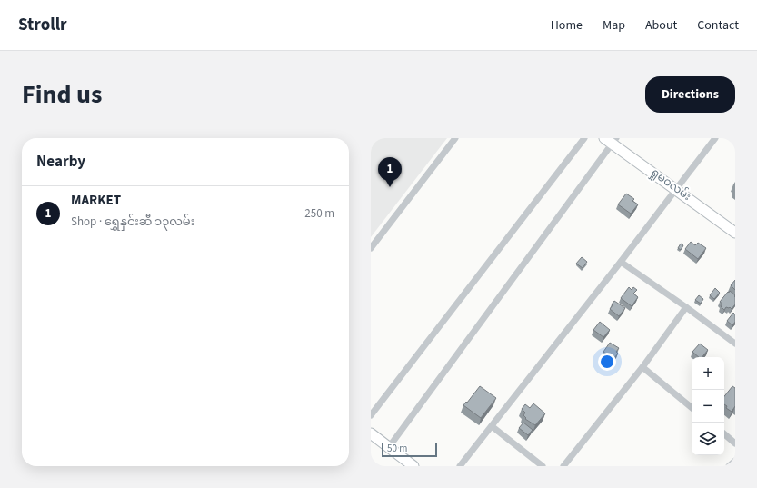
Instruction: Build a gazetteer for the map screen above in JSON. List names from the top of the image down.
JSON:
{
  "streets": {
    "street": ["ရှုမဝလမ်း"]
  },
  "scale_bar": "50 m",
  "page": {
    "header": "Strollr",
    "nav": [
      "Home",
      "Map",
      "About",
      "Contact"
    ],
    "title": "Find us",
    "buttons": "Directions",
    "heading": "Nearby",
    "pins": "1",
    "list": [
      {
        "mark": "1",
        "name": "MARKET",
        "note": "Shop · ရွှေနှင်းဆီ ၁၃လမ်း",
        "value": "250 m"
      }
    ],
    "map_buttons": ["+", "−"],
    "scale": "50 m"
  }
}
